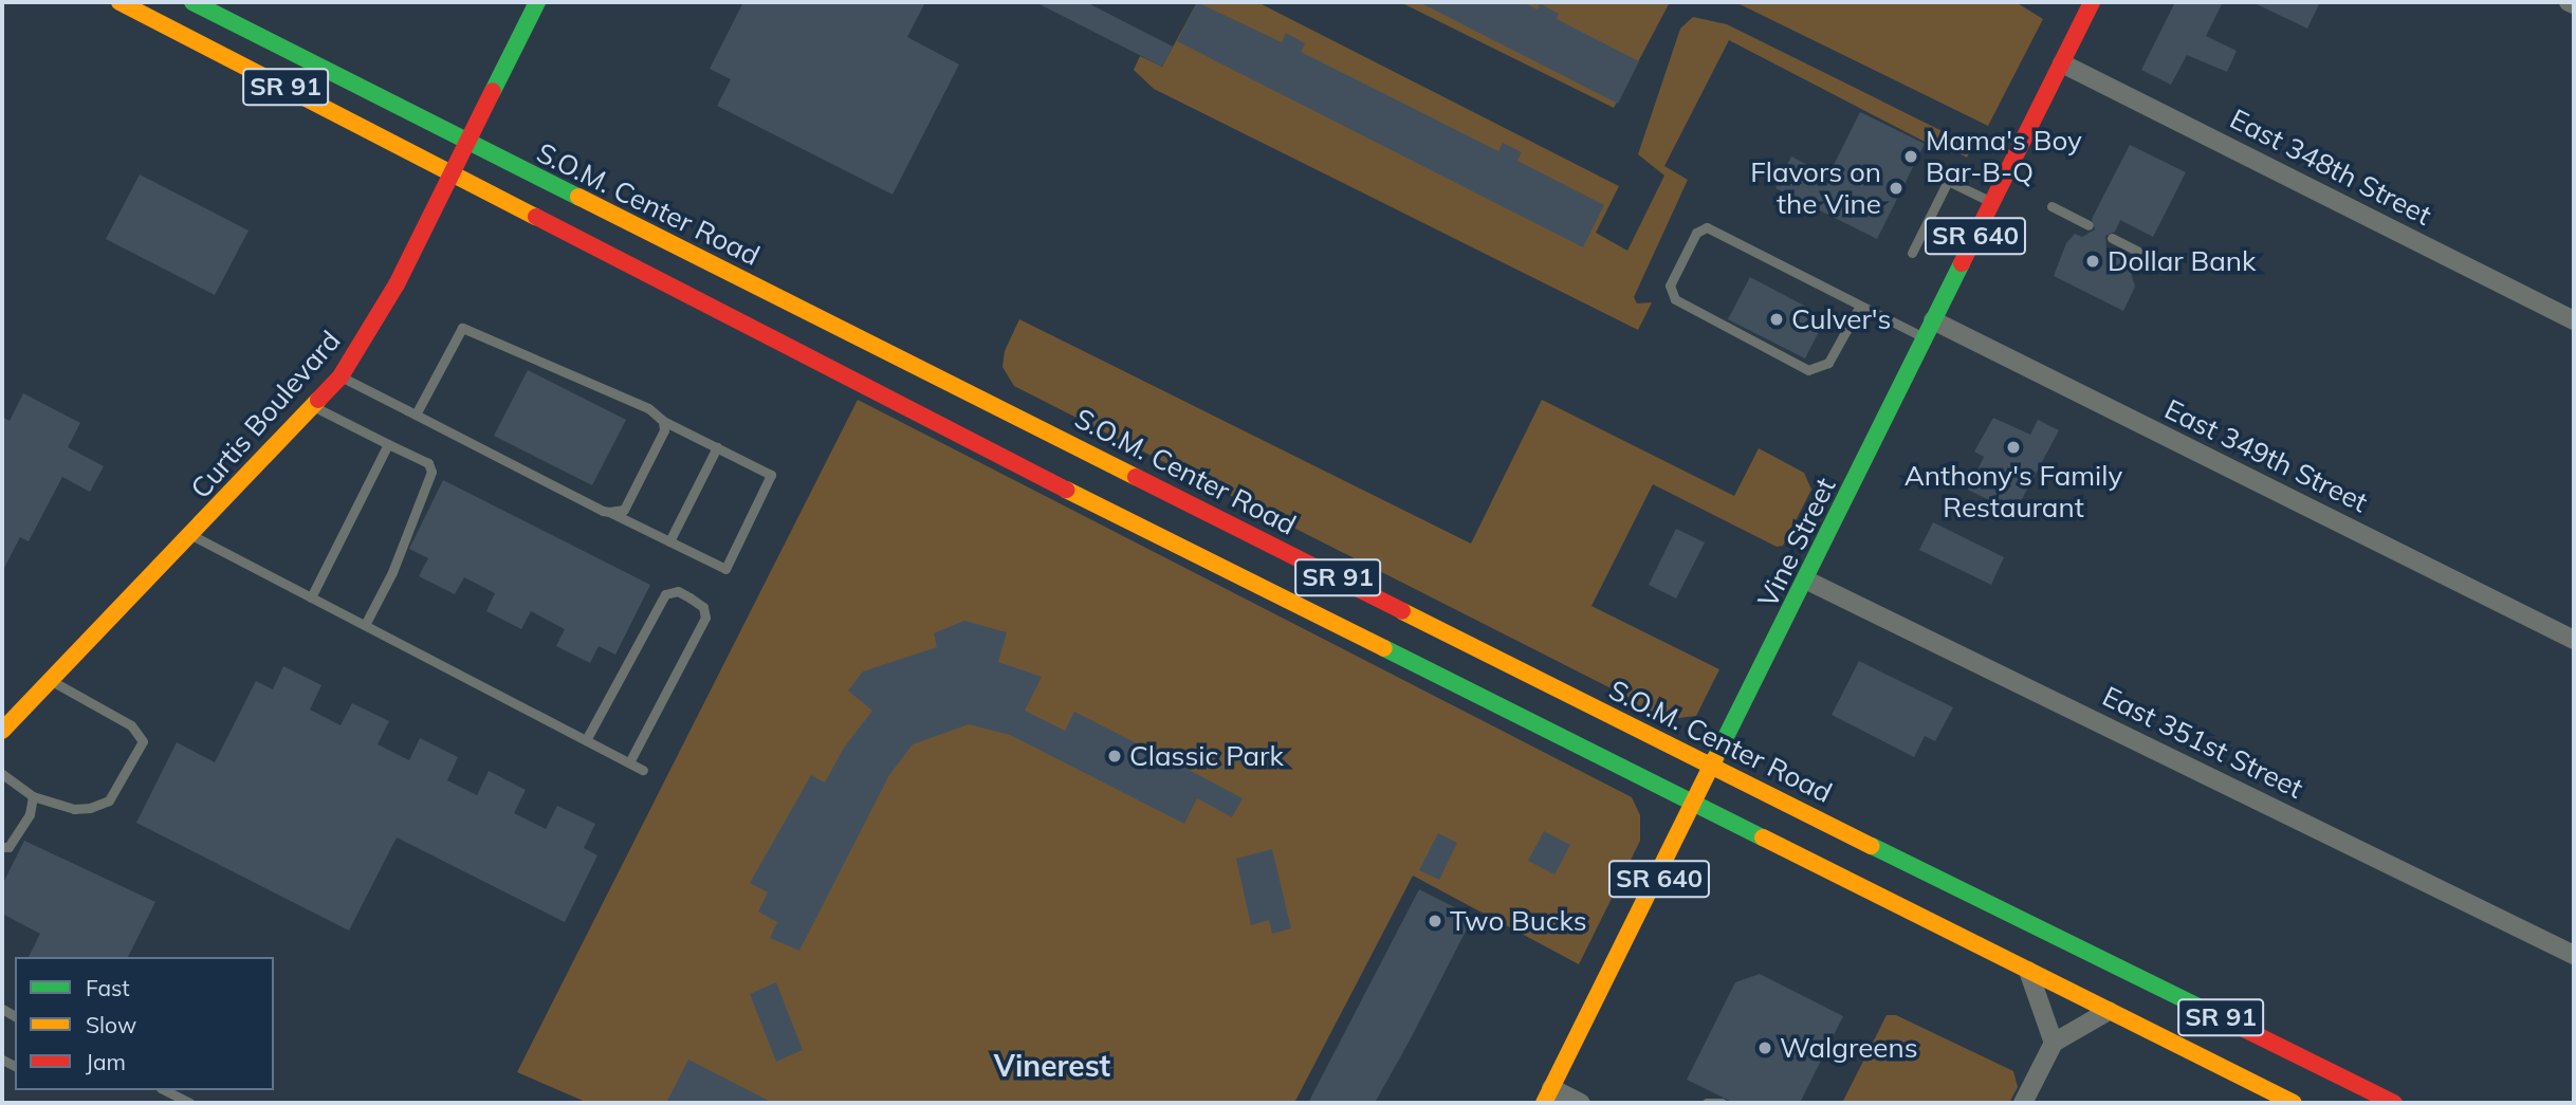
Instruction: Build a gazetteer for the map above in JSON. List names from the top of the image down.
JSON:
{
  "streets": {
    "main road": [
      "SR 91",
      "S.O.M. Center Road",
      "SR 640",
      "Curtis Boulevard",
      "Vine Street"
    ],
    "street": ["East 348th Street", "East 349th Street", "East 351st Street"]
  },
  "crossings": [
    ["SR 91", "Curtis Boulevard"],
    ["SR 91", "Vine Street"],
    ["East 348th Street", "Vine Street"],
    ["S.O.M. Center Road", "Curtis Boulevard"],
    ["S.O.M. Center Road", "Vine Street"],
    ["East 349th Street", "Vine Street"],
    ["Vine Street", "East 351st Street"]
  ],
  "districts": ["Vinerest"],
  "places": [
    "Mama's Boy Bar-B-Q",
    "Flavors on the Vine",
    "Dollar Bank",
    "Culver's",
    "Anthony's Family Restaurant",
    "Classic Park",
    "Two Bucks",
    "Walgreens"
  ],
  "legend": ["Fast", "Slow", "Jam"]
}
